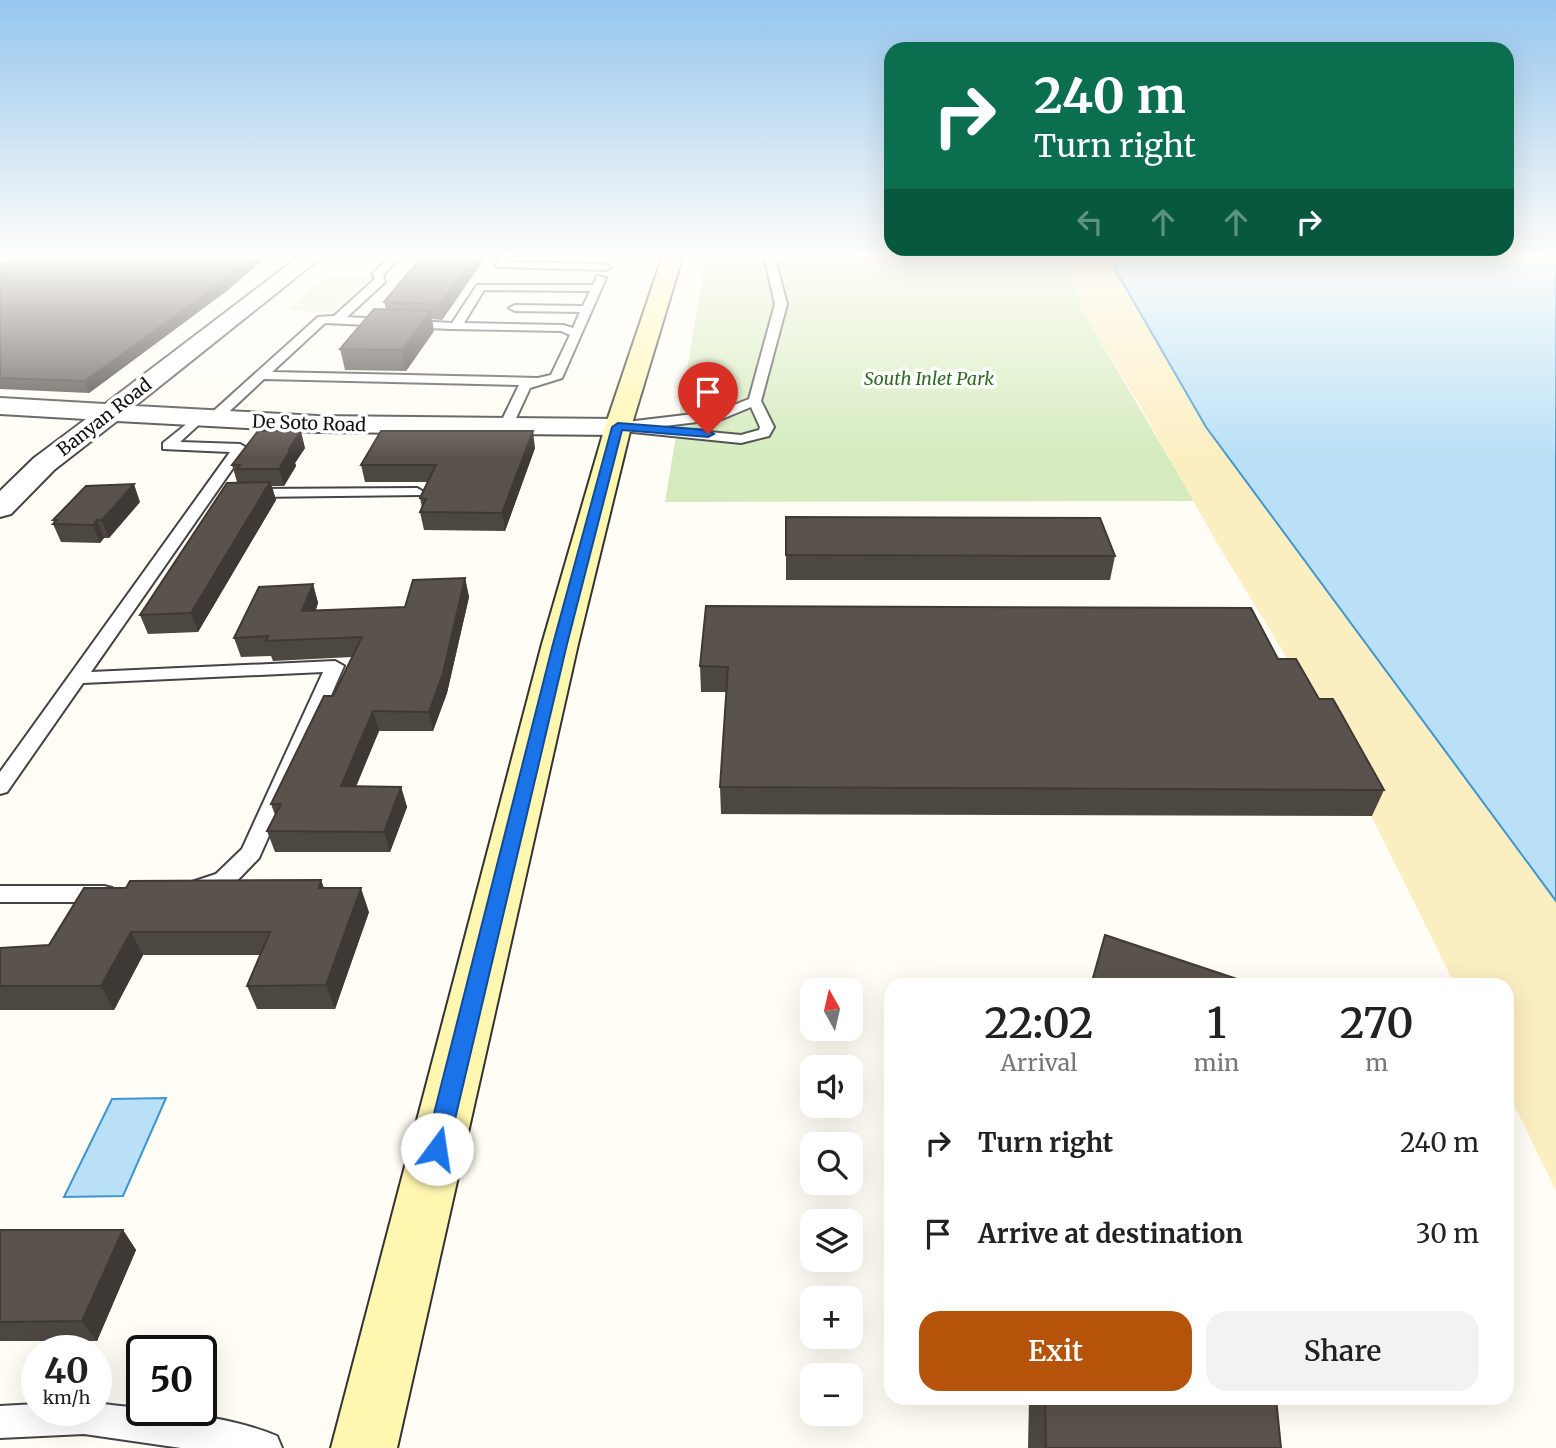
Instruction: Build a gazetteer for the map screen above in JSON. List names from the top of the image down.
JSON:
{
  "streets": {
    "street": ["Banyan Road", "De Soto Road"]
  },
  "crossings": [
    ["Banyan Road", "De Soto Road"]
  ],
  "parks": ["South Inlet Park"],
  "north": "top",
  "page": {
    "turn": ["240 m", "Turn right"],
    "map_buttons": ["+", "−"],
    "eta": [
      "22:02",
      "Arrival",
      "1",
      "min",
      "270",
      "m"
    ],
    "list": [
      {
        "name": "Turn right",
        "value": "240 m"
      },
      {
        "name": "Arrive at destination",
        "value": "30 m"
      }
    ],
    "buttons": ["Exit", "Share"],
    "speed": "40 km/h",
    "limit": "50"
  }
}
